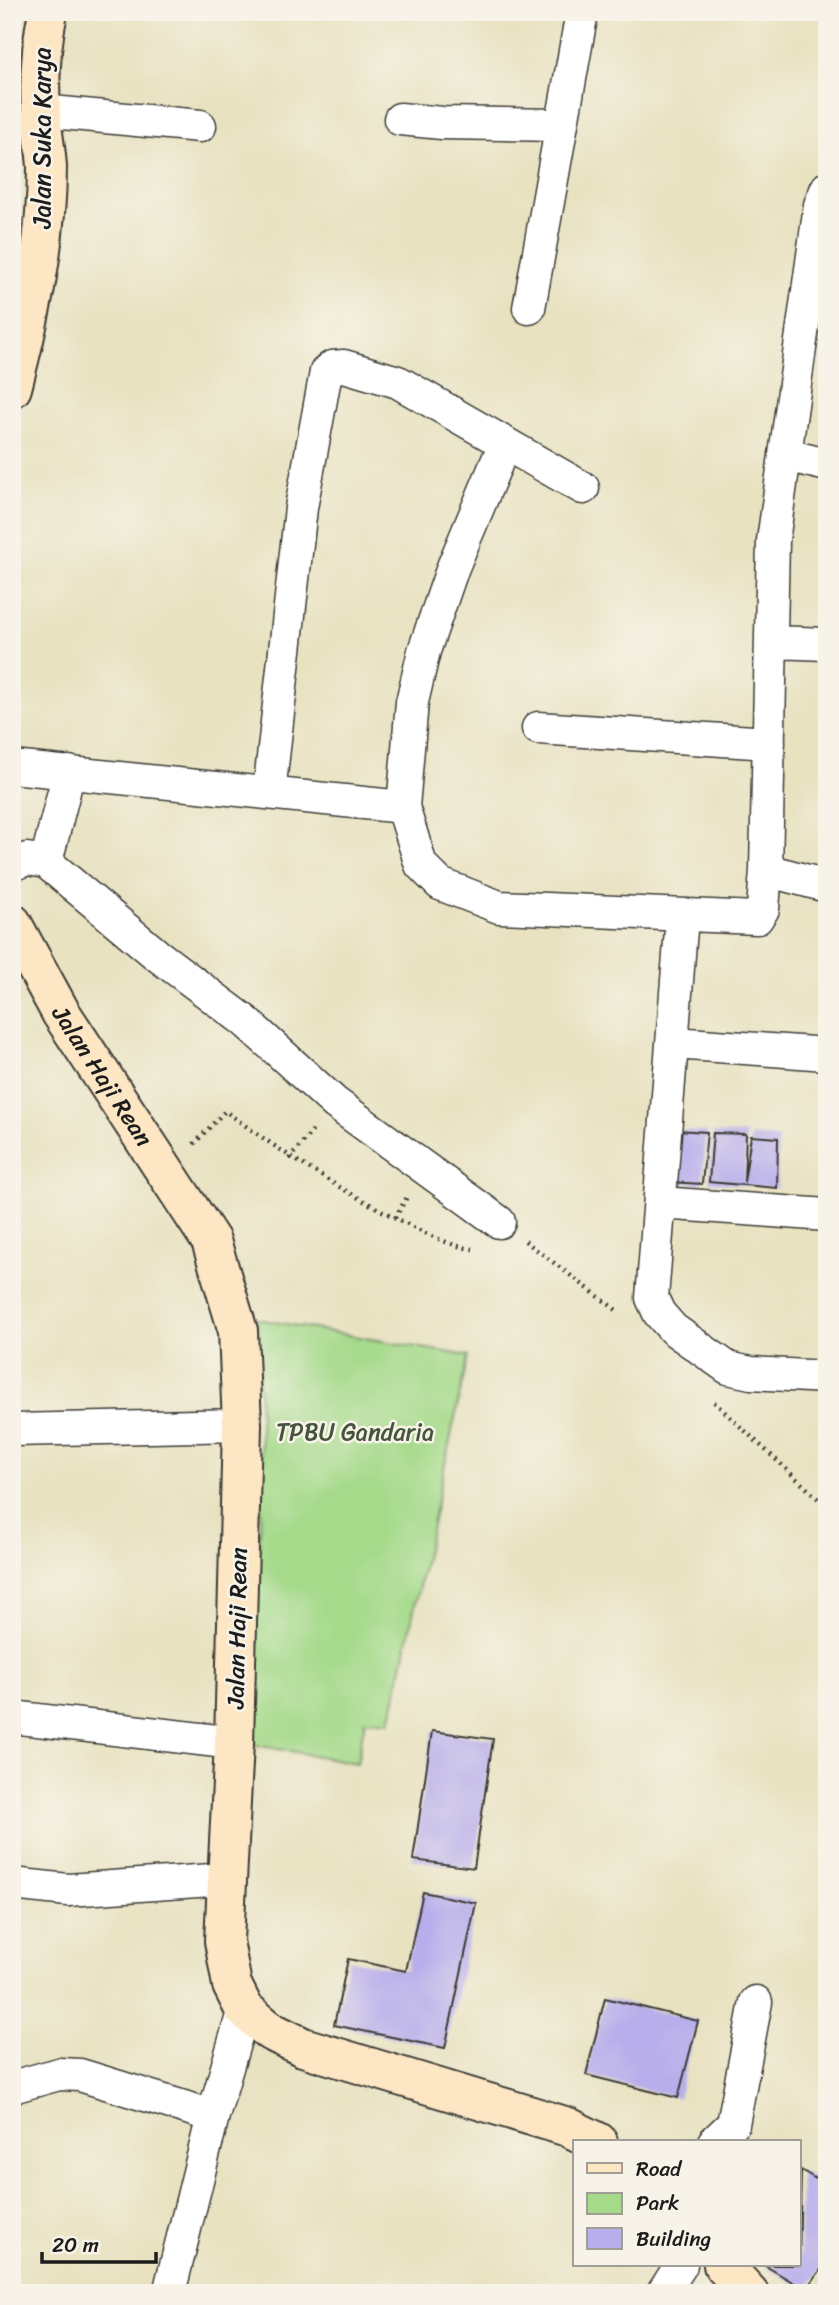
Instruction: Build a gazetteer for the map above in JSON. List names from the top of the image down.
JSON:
{
  "streets": {
    "street": ["Jalan Suka Karya", "Jalan Haji Rean"]
  },
  "parks": ["TPBU Gandaria"],
  "legend": ["Road", "Park", "Building"],
  "scale_bar": "20 m"
}
